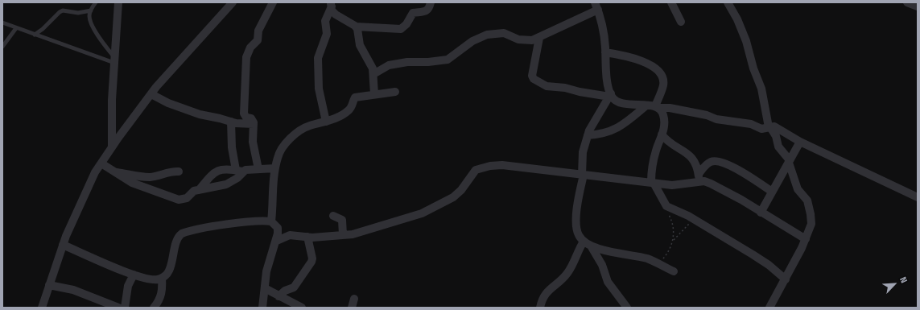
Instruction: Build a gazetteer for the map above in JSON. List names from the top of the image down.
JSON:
{
  "north": "top right"
}
